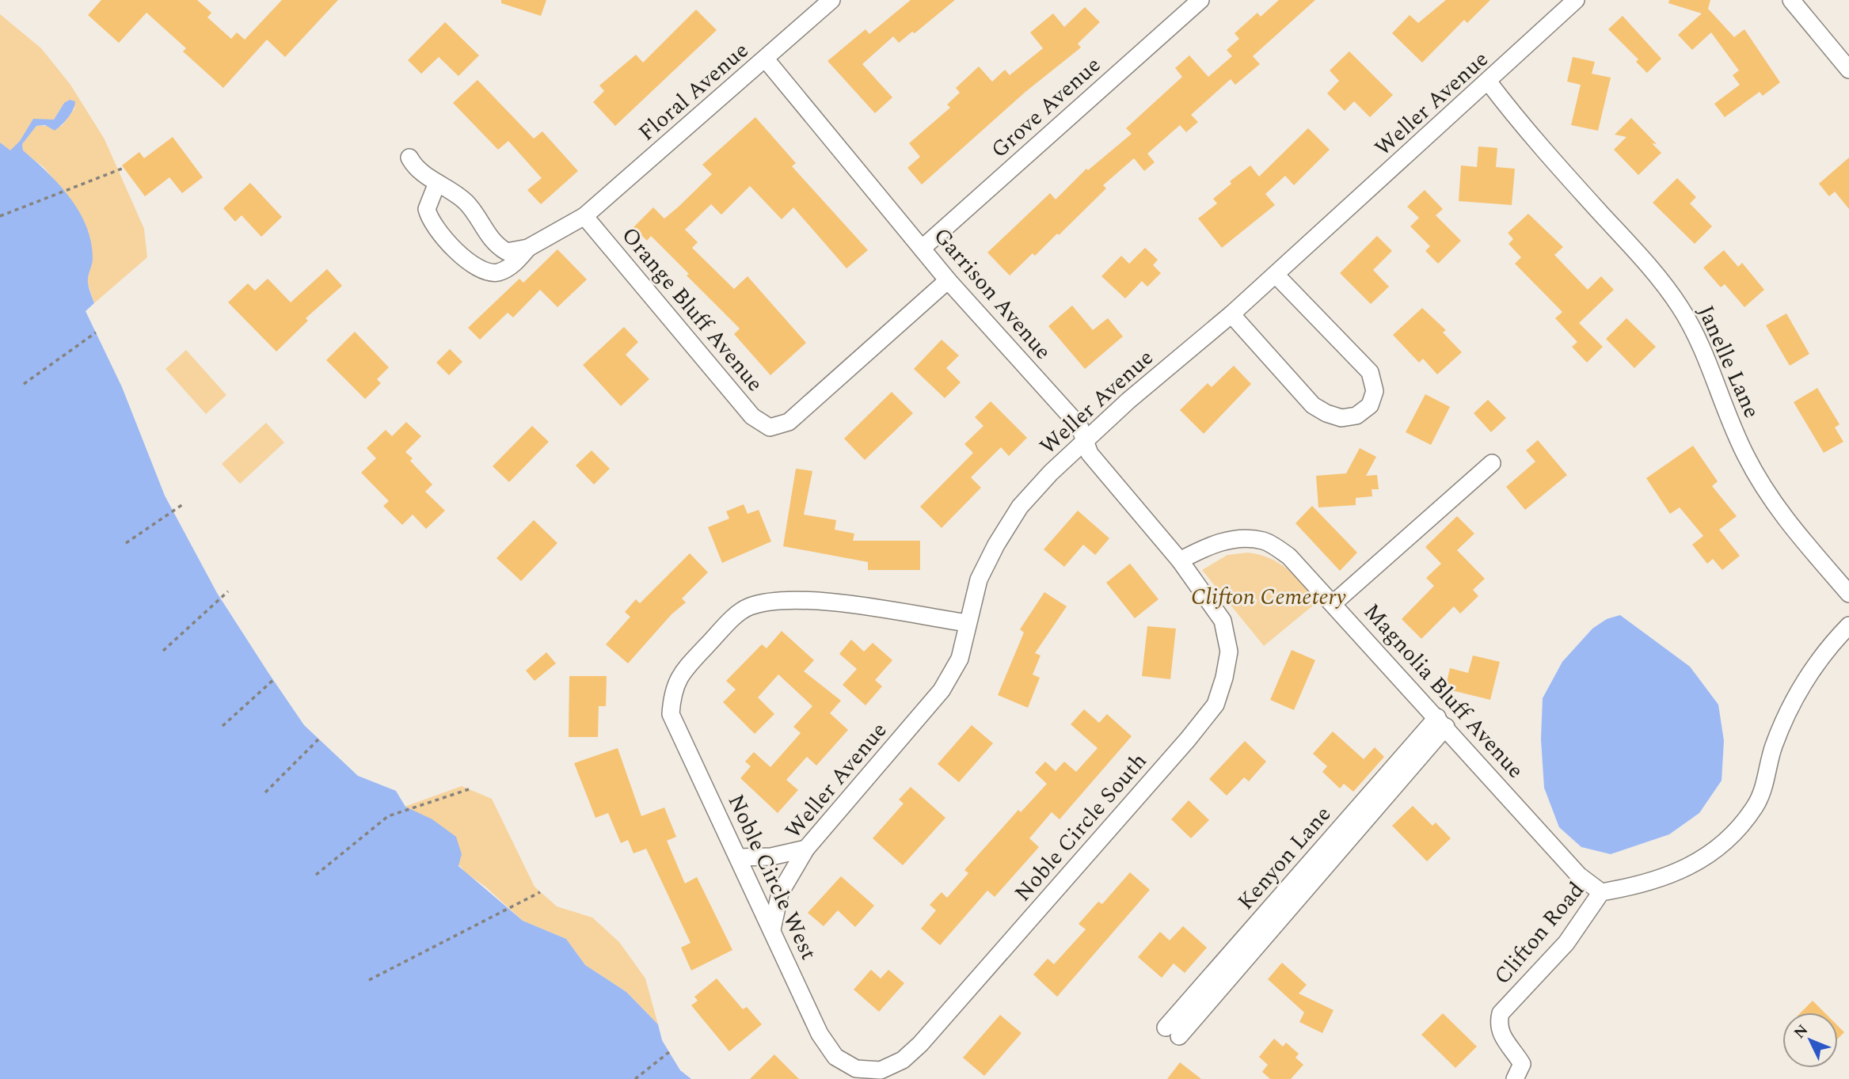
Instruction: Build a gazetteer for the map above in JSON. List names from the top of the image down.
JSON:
{
  "streets": {
    "street": [
      "Floral Avenue",
      "Weller Avenue",
      "Grove Avenue",
      "Garrison Avenue",
      "Orange Bluff Avenue",
      "Janelle Lane",
      "Magnolia Bluff Avenue",
      "Noble Circle South",
      "Noble Circle West",
      "Clifton Road"
    ]
  },
  "crossings": [
    ["Floral Avenue", "Garrison Avenue"],
    ["Floral Avenue", "Orange Bluff Avenue"],
    ["Weller Avenue", "Garrison Avenue"],
    ["Weller Avenue", "Janelle Lane"],
    ["Weller Avenue", "Noble Circle West"],
    ["Grove Avenue", "Garrison Avenue"],
    ["Garrison Avenue", "Orange Bluff Avenue"],
    ["Garrison Avenue", "Magnolia Bluff Avenue"],
    ["Garrison Avenue", "Noble Circle South"],
    ["Magnolia Bluff Avenue", "Noble Circle South"],
    ["Magnolia Bluff Avenue", "Clifton Road"],
    ["Noble Circle South", "Noble Circle West"]
  ],
  "parks": ["Clifton Cemetery"],
  "north": "top left"
}
